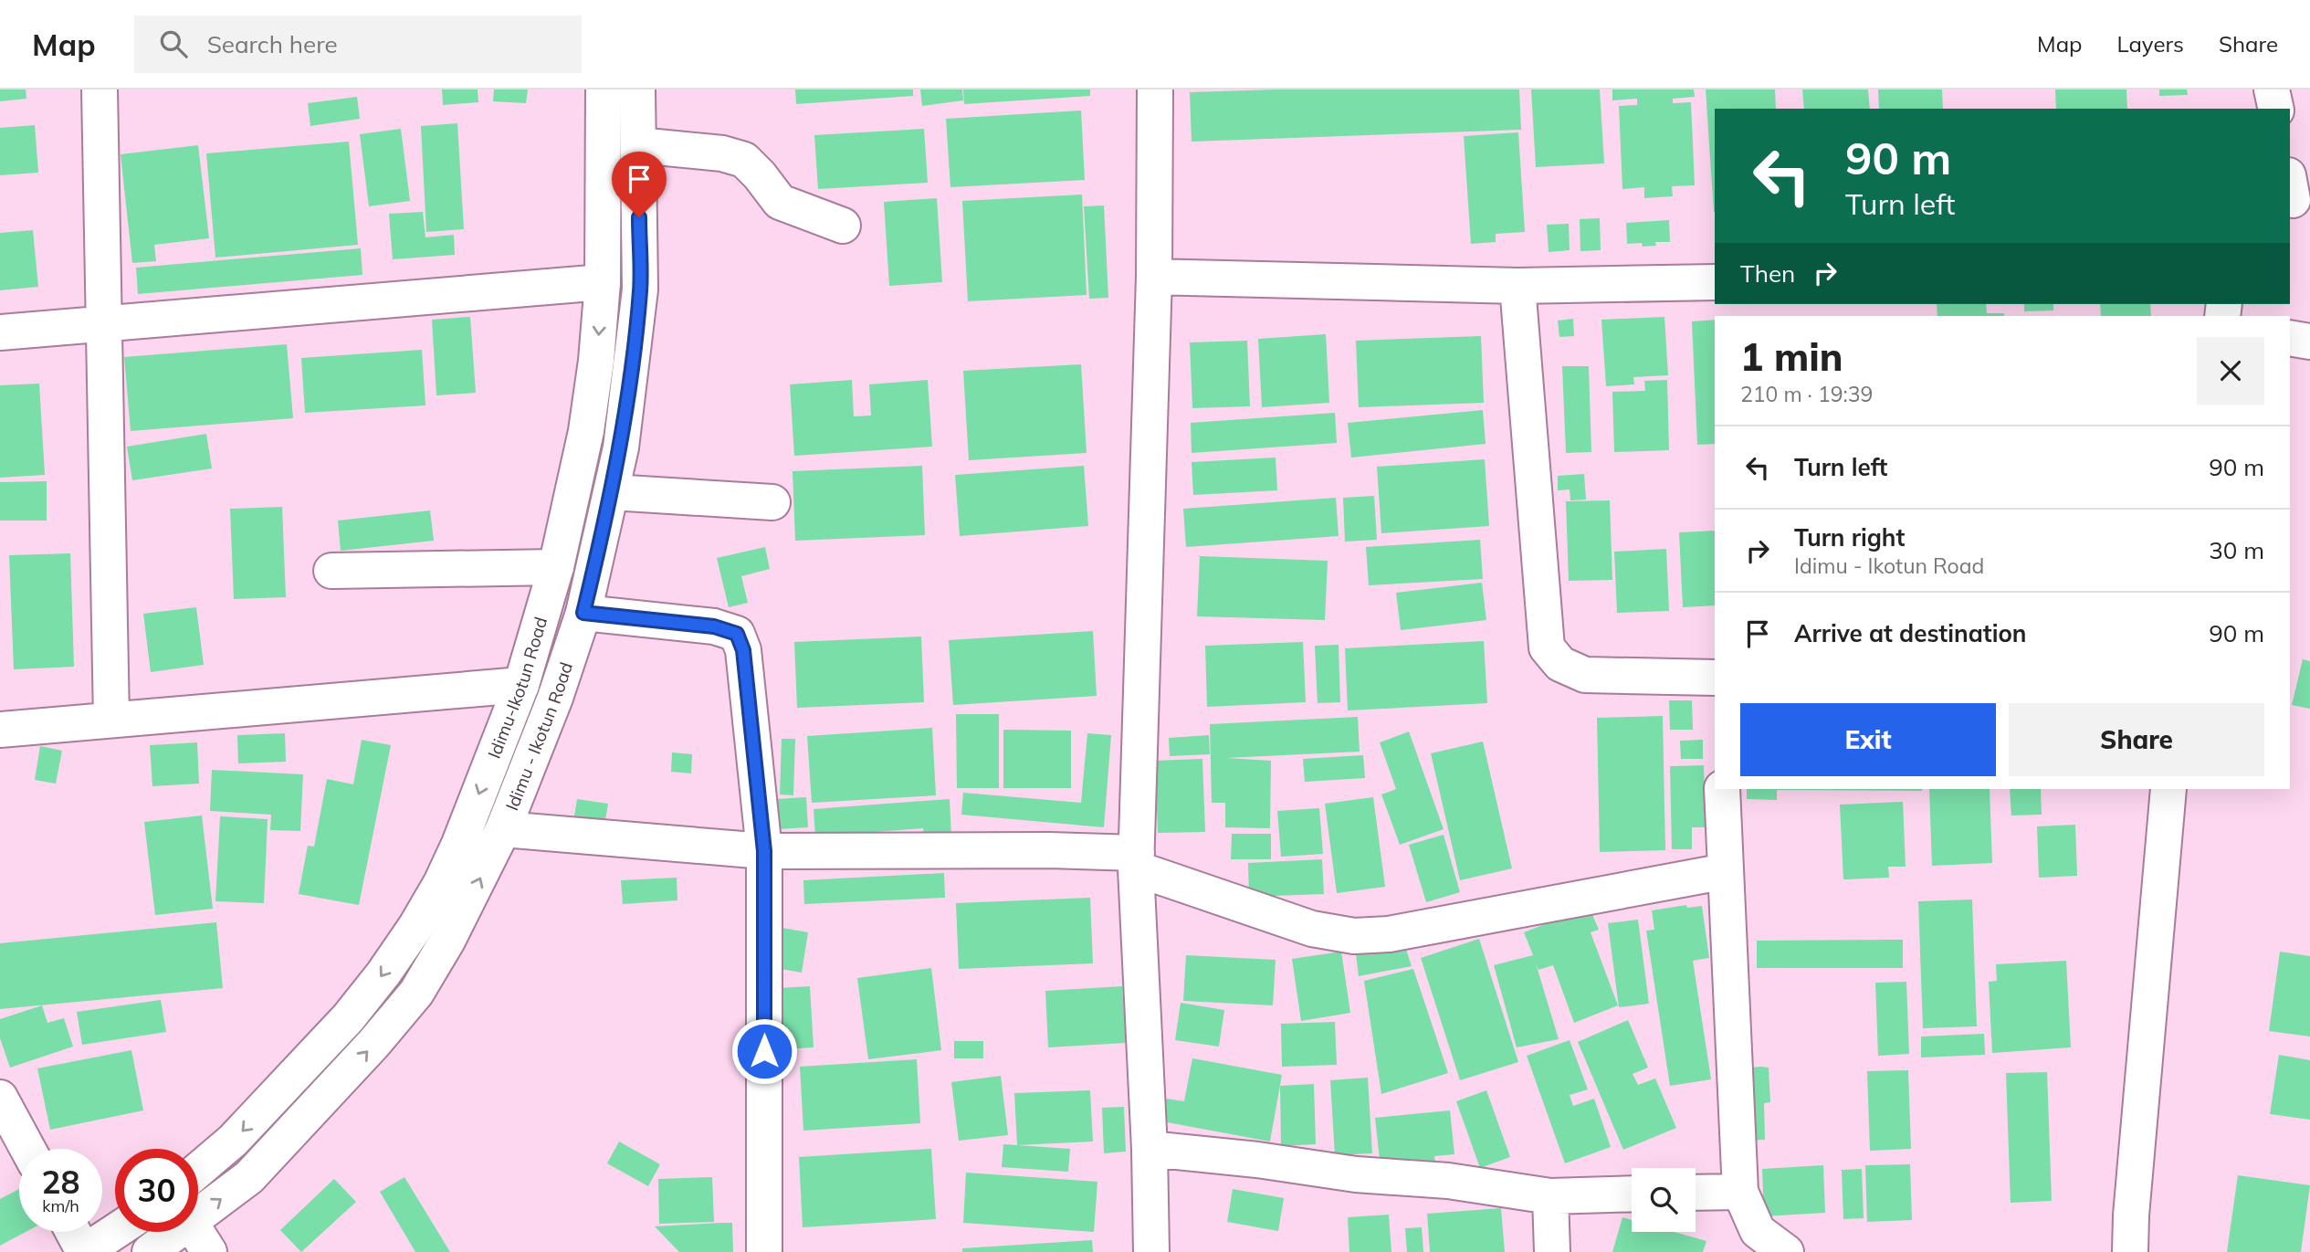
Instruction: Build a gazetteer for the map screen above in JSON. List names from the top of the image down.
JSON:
{
  "streets": {
    "street": ["Idimu-Ikotun Road", "Idimu - Ikotun Road"]
  },
  "one_way": ["Idimu-Ikotun Road", "Idimu - Ikotun Road"],
  "page": {
    "header": "Map",
    "search": "Search here",
    "nav": ["Map", "Layers", "Share"],
    "turn": ["90 m", "Turn left"],
    "then": "Then",
    "heading": ["1 min", "210 m · 19:39"],
    "list": [
      {
        "name": "Turn left",
        "value": "90 m"
      },
      {
        "name": "Turn right",
        "note": "Idimu - Ikotun Road",
        "value": "30 m"
      },
      {
        "name": "Arrive at destination",
        "value": "90 m"
      }
    ],
    "buttons": ["Exit", "Share"],
    "speed": "28 km/h",
    "limit": "30"
  }
}
